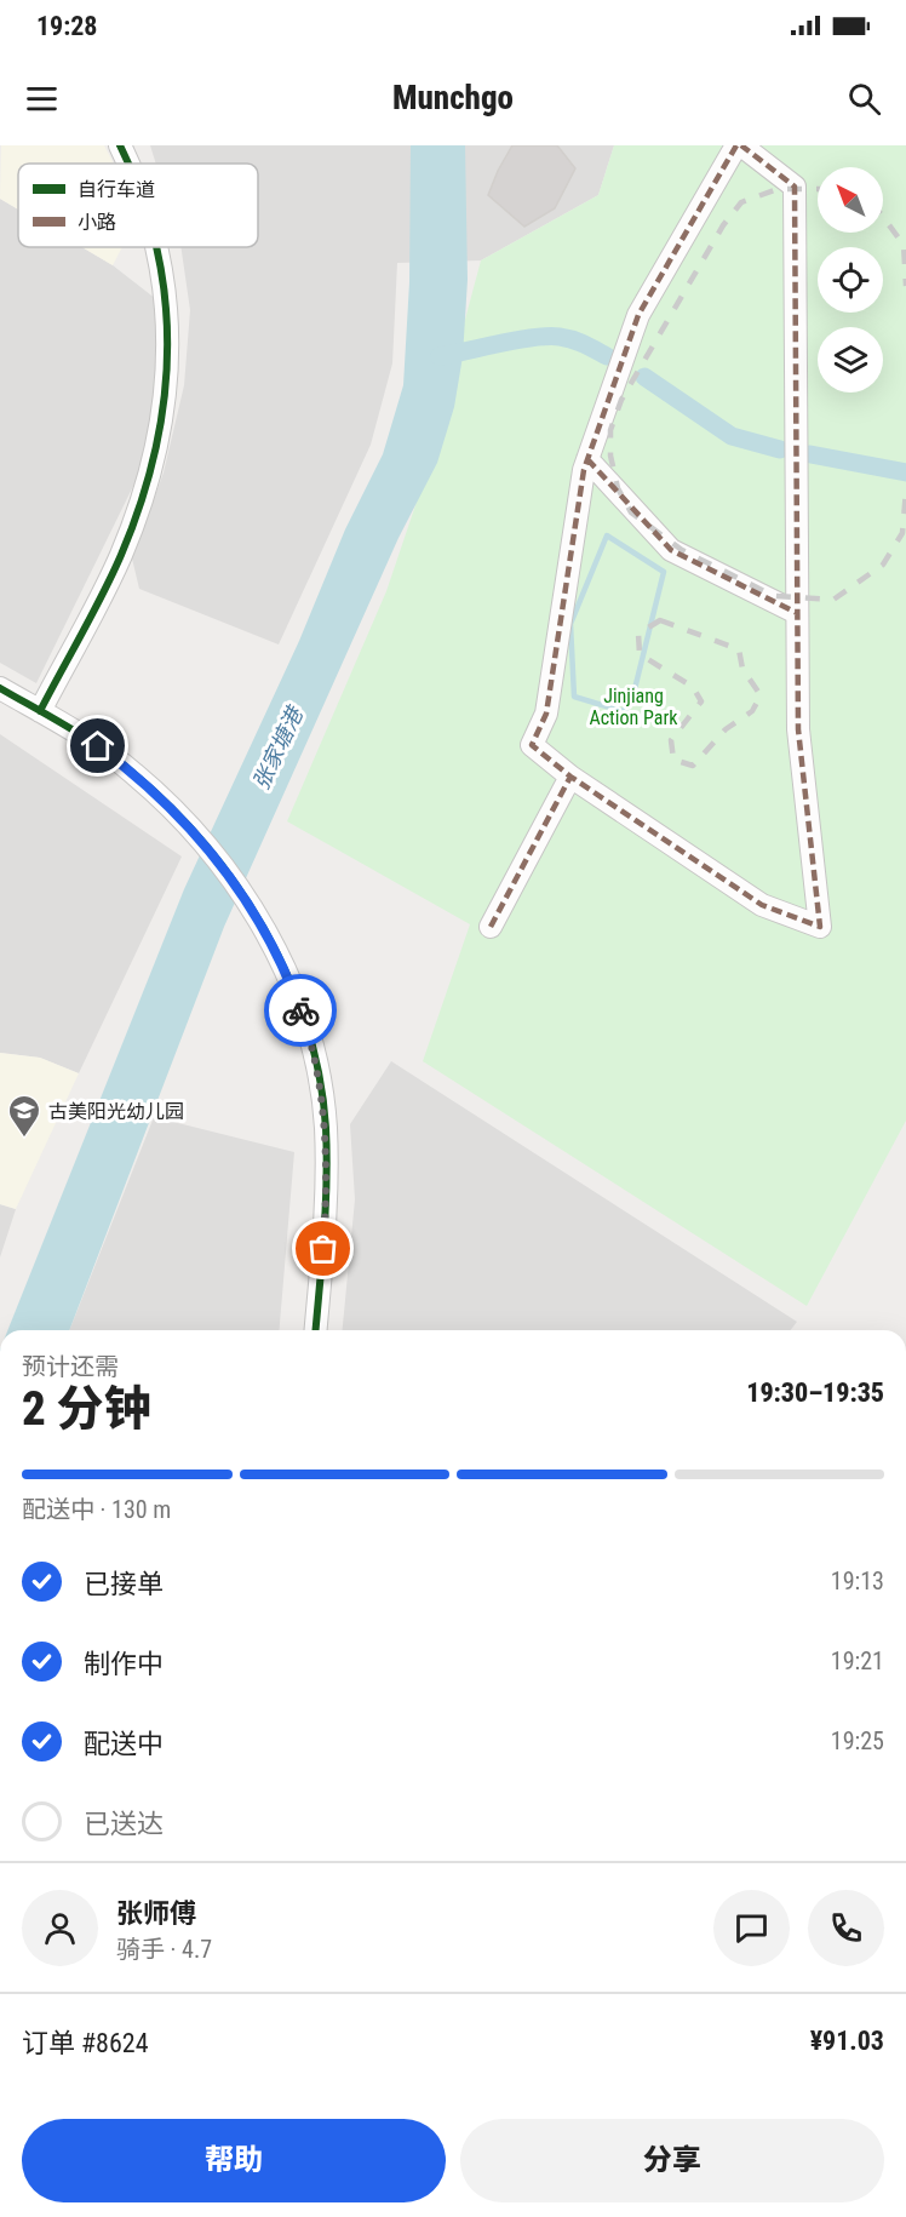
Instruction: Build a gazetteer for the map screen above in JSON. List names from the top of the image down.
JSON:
{
  "water": ["张家塘港"],
  "parks": ["Jinjiang Action Park"],
  "places": {
    "school or university": ["古美阳光幼儿园"]
  },
  "legend": ["自行车道", "小路"],
  "north": "top left",
  "page": {
    "status": "19:28",
    "header": "Munchgo",
    "heading": ["2 分钟", "预计还需", "19:30–19:35"],
    "panel": [
      "张师傅",
      "骑手 · 4.7",
      "订单 #8624",
      "¥91.03"
    ],
    "bar": "配送中 · 130 m",
    "list": [
      ["已接单", "19:13"],
      ["制作中", "19:21"],
      ["配送中", "19:25"],
      "已送达"
    ],
    "buttons": ["帮助", "分享"]
  }
}
